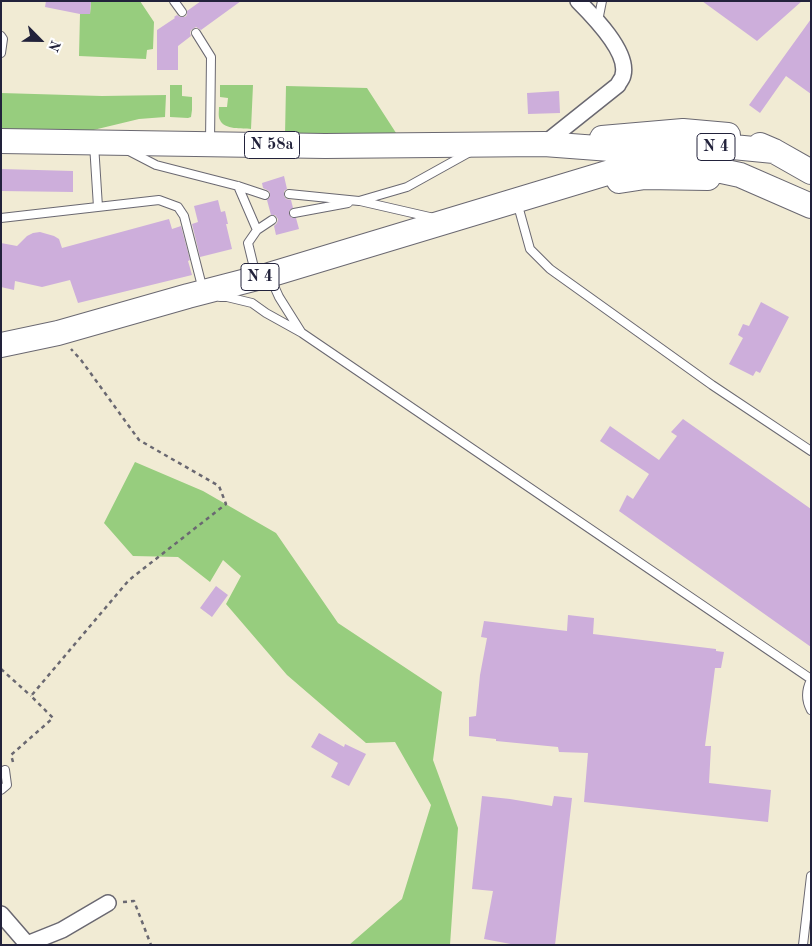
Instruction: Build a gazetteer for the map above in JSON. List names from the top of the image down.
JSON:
{
  "streets": {
    "main road": ["N 58a", "N 4"]
  },
  "crossings": [
    ["N 58a", "N 4"]
  ],
  "north": "bottom right"
}
